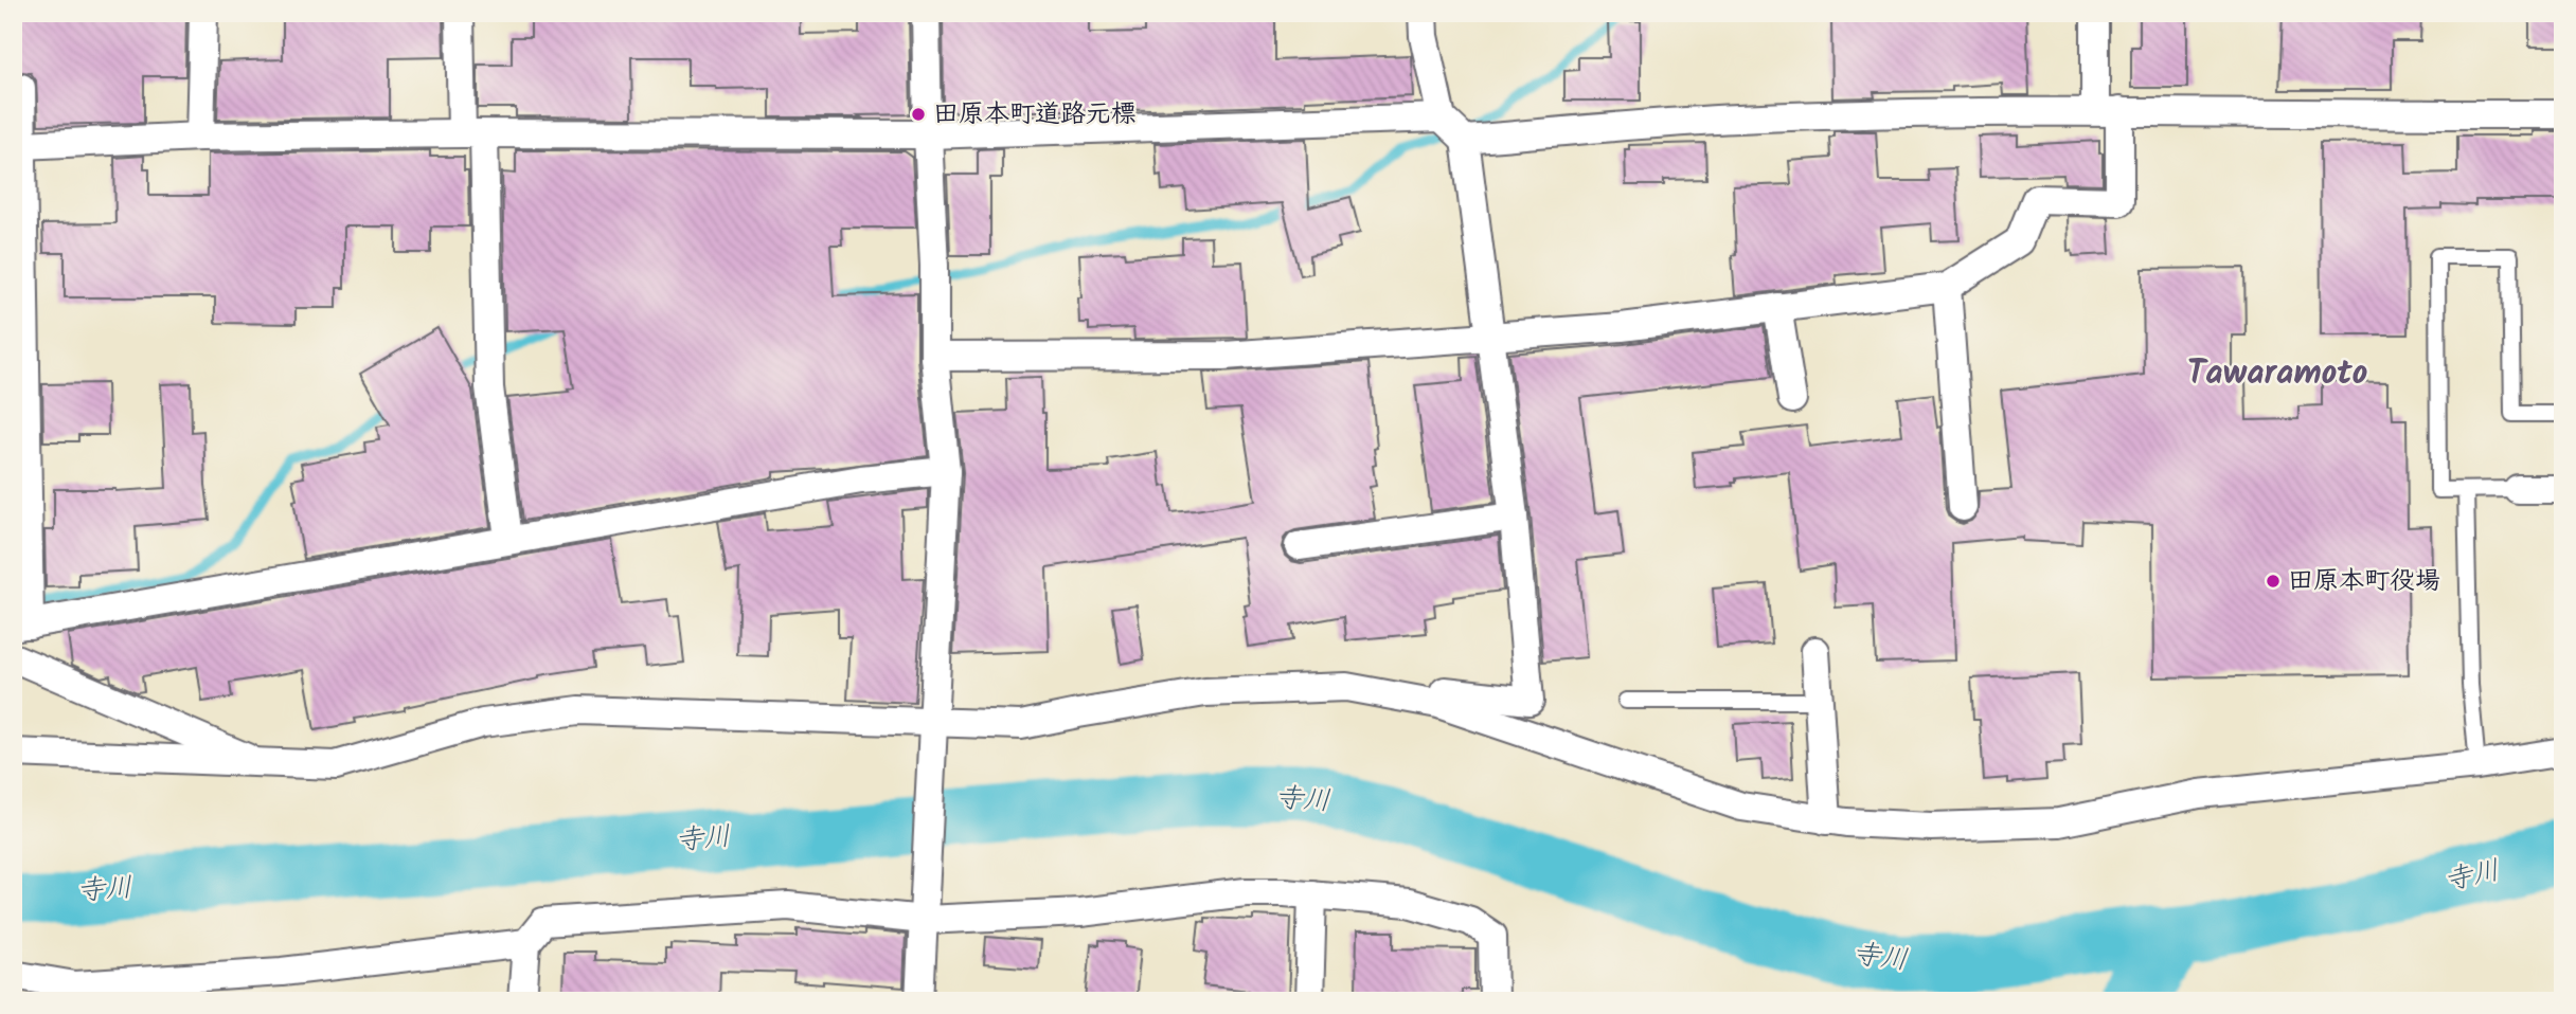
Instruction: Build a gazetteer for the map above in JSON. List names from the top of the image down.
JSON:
{
  "districts": ["Tawaramoto"],
  "water": ["寺川"],
  "places": ["田原本町道路元標", "田原本町役場"]
}
